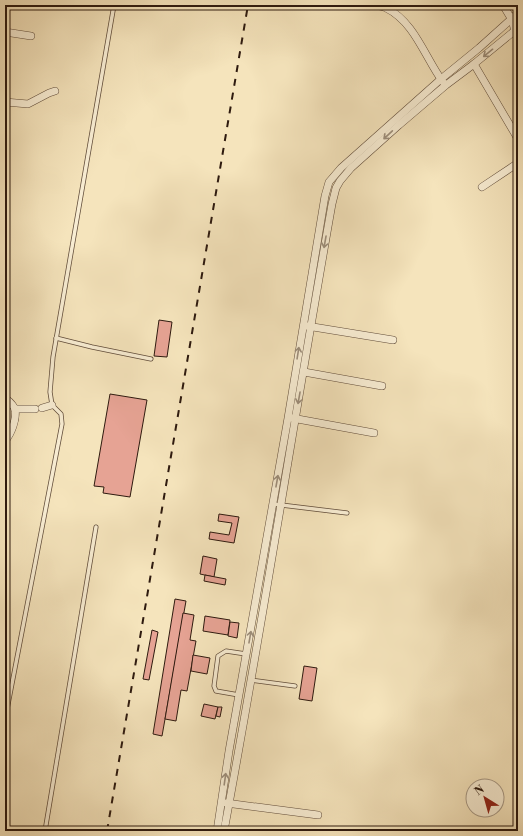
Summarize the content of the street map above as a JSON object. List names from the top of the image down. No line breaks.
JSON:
{"north":"top left"}
